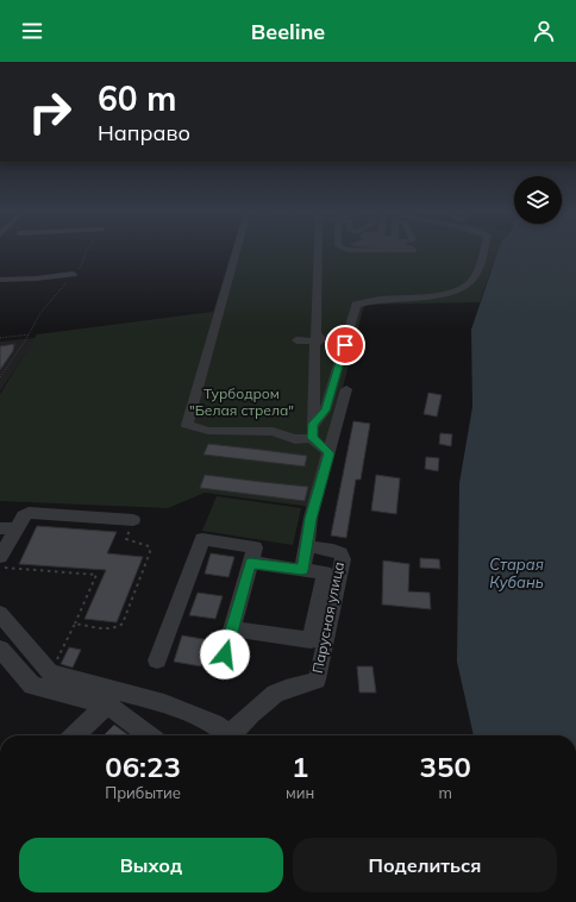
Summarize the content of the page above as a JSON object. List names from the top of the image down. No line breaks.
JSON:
{"streets":{"street":["Парусная улица"]},"water":["Старая Кубань"],"parks":["Турбодром \"Белая стрела\""],"page":{"header":"Beeline","turn":["60 m","Направо"],"eta":["06:23","Прибытие","1","мин","350","m"],"buttons":["Выход","Поделиться"]}}
